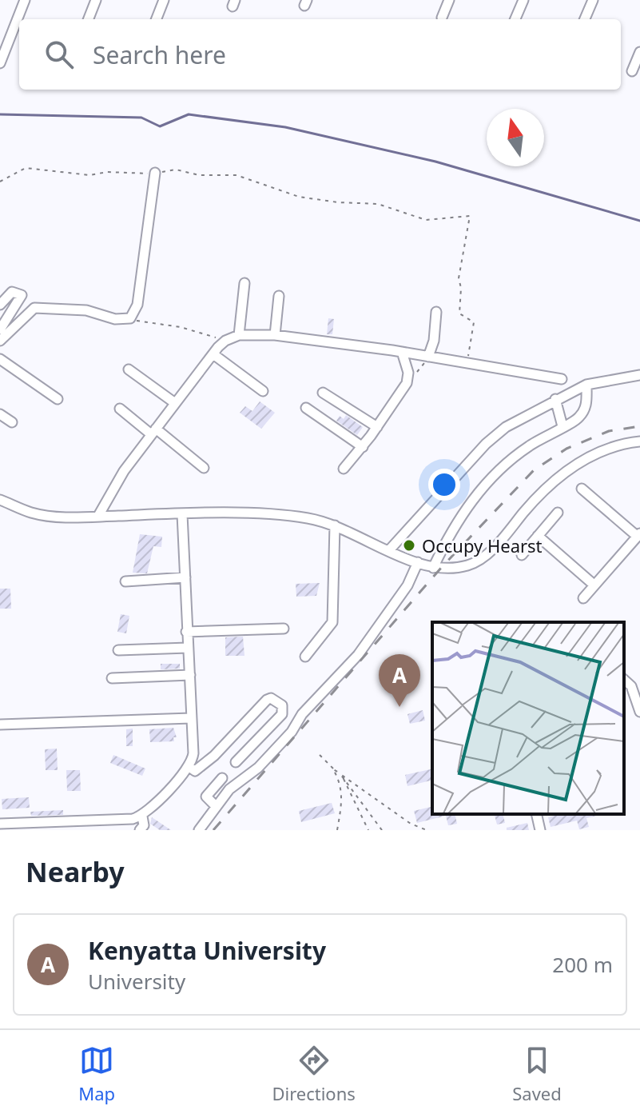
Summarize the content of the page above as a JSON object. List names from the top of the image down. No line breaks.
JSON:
{"places":["Occupy Hearst"],"north":"top","page":{"search":"Search here","pins":"A","heading":"Nearby","list":[{"mark":"A","name":"Kenyatta University","note":"University","value":"200 m"}],"nav":["Map","Directions","Saved"]}}
